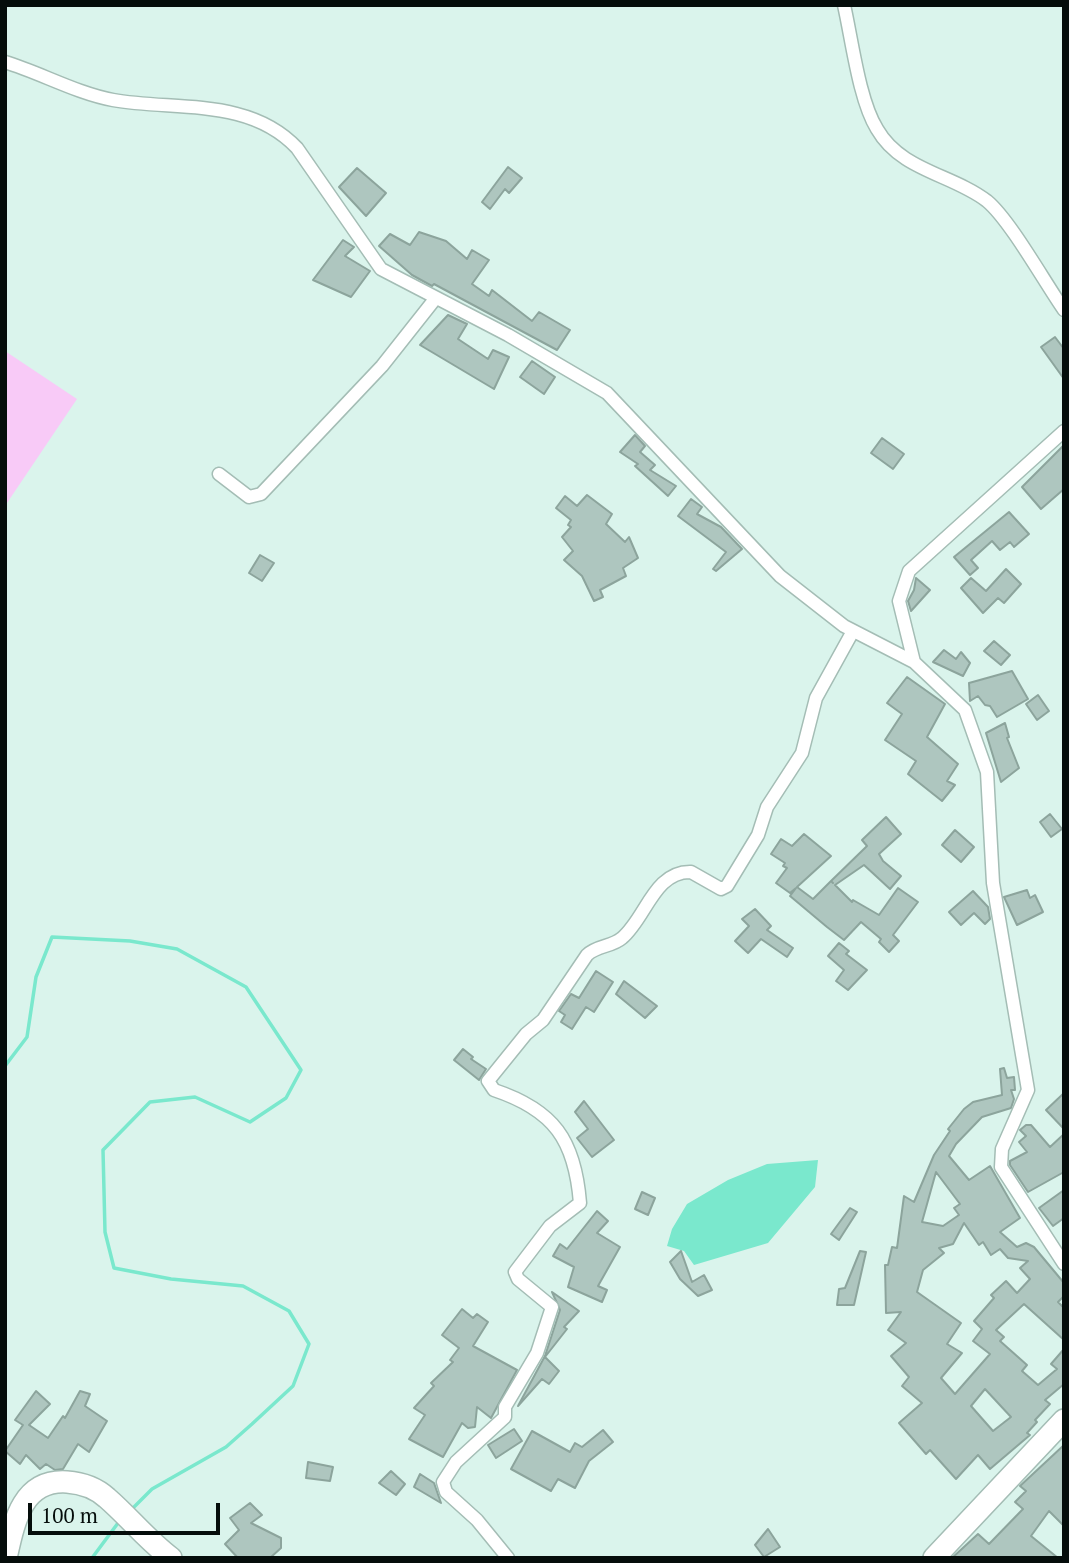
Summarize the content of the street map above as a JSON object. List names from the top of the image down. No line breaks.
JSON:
{"scale_bar":"100 m"}
